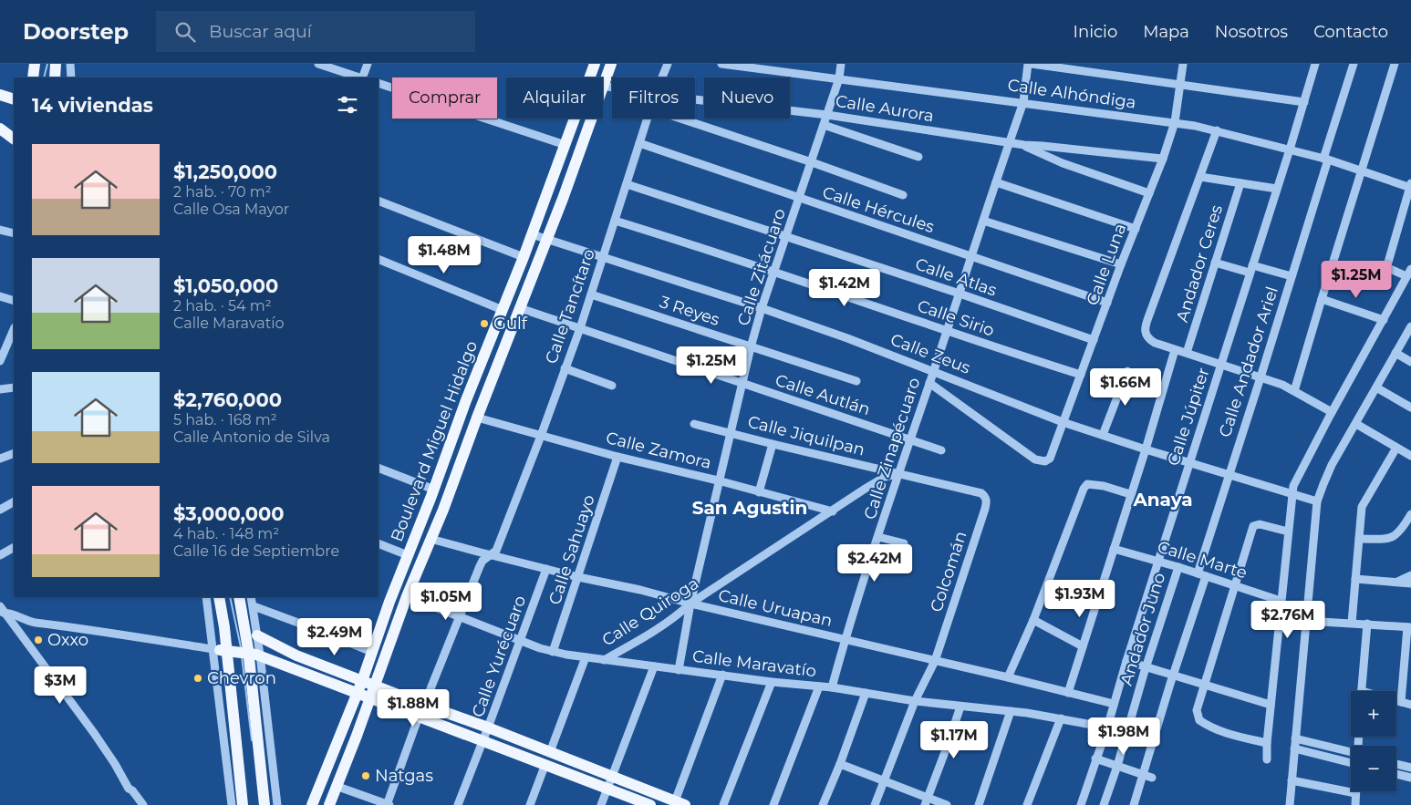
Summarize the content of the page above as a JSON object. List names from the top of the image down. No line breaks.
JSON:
{"streets":{"main road":["Boulevard Miguel Hidalgo"],"street":["Calle Alhóndiga","Calle Aurora","Calle Hércules","Andador Ceres","Calle Luna","Calle Zitácuaro","Calle Atlas","Calle Tancítaro","3 Reyes","Calle Sirio","Calle Zeus","Calle Andador Ariel","Calle Autlán","Calle Júpiter","Calle Jiquilpan","Calle Zinapécuaro","Calle Zamora","Calle Sahuayo","Calle Marte","Colcomán","Calle Uruapan","Calle Quiroga","Andador Juno","Calle Yurécuaro","Calle Maravatío"]},"crossings":[["Calle Alhóndiga","Calle Luna"],["Calle Alhóndiga","Calle Zitácuaro"],["Calle Alhóndiga","Calle Andador Ariel"],["Calle Alhóndiga","Calle Júpiter"],["Calle Alhóndiga","Calle Zinapécuaro"],["Calle Aurora","Calle Luna"],["Calle Aurora","Calle Zitácuaro"],["Calle Aurora","Boulevard Miguel Hidalgo"],["Calle Aurora","Calle Zinapécuaro"],["Calle Hércules","Calle Luna"],["Calle Hércules","Calle Zitácuaro"],["Calle Hércules","Calle Tancítaro"],["Calle Hércules","Calle Zinapécuaro"],["Calle Luna","Calle Atlas"],["Calle Luna","Calle Sirio"],["Calle Luna","Calle Zeus"],["Calle Luna","Calle Zinapécuaro"],["Calle Zitácuaro","Calle Atlas"],["Calle Zitácuaro","3 Reyes"],["Calle Zitácuaro","Calle Sirio"],["Calle Zitácuaro","Calle Zeus"],["Calle Zitácuaro","Calle Autlán"],["Calle Zitácuaro","Calle Jiquilpan"],["Calle Zitácuaro","Calle Zamora"],["Calle Zitácuaro","Calle Uruapan"],["Calle Zitácuaro","Calle Quiroga"],["Calle Zitácuaro","Calle Maravatío"],["Calle Atlas","Calle Tancítaro"],["Calle Atlas","Calle Zinapécuaro"],["Calle Tancítaro","3 Reyes"],["Calle Tancítaro","Calle Sirio"],["Calle Tancítaro","Calle Zeus"],["Calle Tancítaro","Calle Autlán"],["Calle Tancítaro","Calle Zamora"],["Calle Tancítaro","Calle Uruapan"],["Calle Tancítaro","Calle Maravatío"],["Calle Sirio","Calle Zinapécuaro"],["Calle Zeus","Calle Andador Ariel"],["Calle Zeus","Calle Júpiter"],["Calle Zeus","Boulevard Miguel Hidalgo"],["Calle Zeus","Calle Zinapécuaro"],["Calle Andador Ariel","Calle Marte"],["Calle Autlán","Boulevard Miguel Hidalgo"],["Calle Autlán","Calle Zinapécuaro"],["Calle Júpiter","Calle Marte"],["Calle Júpiter","Calle Uruapan"],["Calle Júpiter","Calle Maravatío"],["Calle Jiquilpan","Calle Zinapécuaro"],["Calle Jiquilpan","Colcomán"],["Calle Jiquilpan","Calle Quiroga"],["Boulevard Miguel Hidalgo","Calle Zamora"],["Boulevard Miguel Hidalgo","Calle Uruapan"],["Boulevard Miguel Hidalgo","Calle Maravatío"],["Calle Zinapécuaro","Calle Uruapan"],["Calle Zinapécuaro","Calle Quiroga"],["Calle Zinapécuaro","Calle Maravatío"],["Calle Zamora","Calle Sahuayo"],["Calle Zamora","Calle Quiroga"],["Calle Sahuayo","Calle Uruapan"],["Calle Sahuayo","Calle Maravatío"],["Calle Marte","Andador Juno"],["Colcomán","Calle Uruapan"],["Calle Uruapan","Calle Quiroga"],["Calle Uruapan","Calle Yurécuaro"],["Calle Quiroga","Calle Maravatío"],["Calle Yurécuaro","Calle Maravatío"]],"districts":["Anaya","San Agustin"],"places":["Gulf","Oxxo","Chevron","Natgas"],"page":{"header":"Doorstep","search":"Buscar aquí","nav":["Inicio","Mapa","Nosotros","Contacto"],"chip":["Comprar","Alquilar","Filtros","Nuevo"],"heading":"14 viviendas","list":[{"name":"$1,250,000","note":"2 hab. · 70 m² · Calle Osa Mayor"},{"name":"$1,050,000","note":"2 hab. · 54 m² · Calle Maravatío"},{"name":"$2,760,000","note":"5 hab. · 168 m² · Calle Antonio de Silva"},{"name":"$3,000,000","note":"4 hab. · 148 m² · Calle 16 de Septiembre"}],"price":["$1.48M","$1.25M","$1.42M","$1.25M","$1.66M","$2.42M","$1.93M","$1.05M","$2.76M","$2.49M","$3M","$1.88M","$1.98M","$1.17M"],"map_buttons":["+","−"]}}
